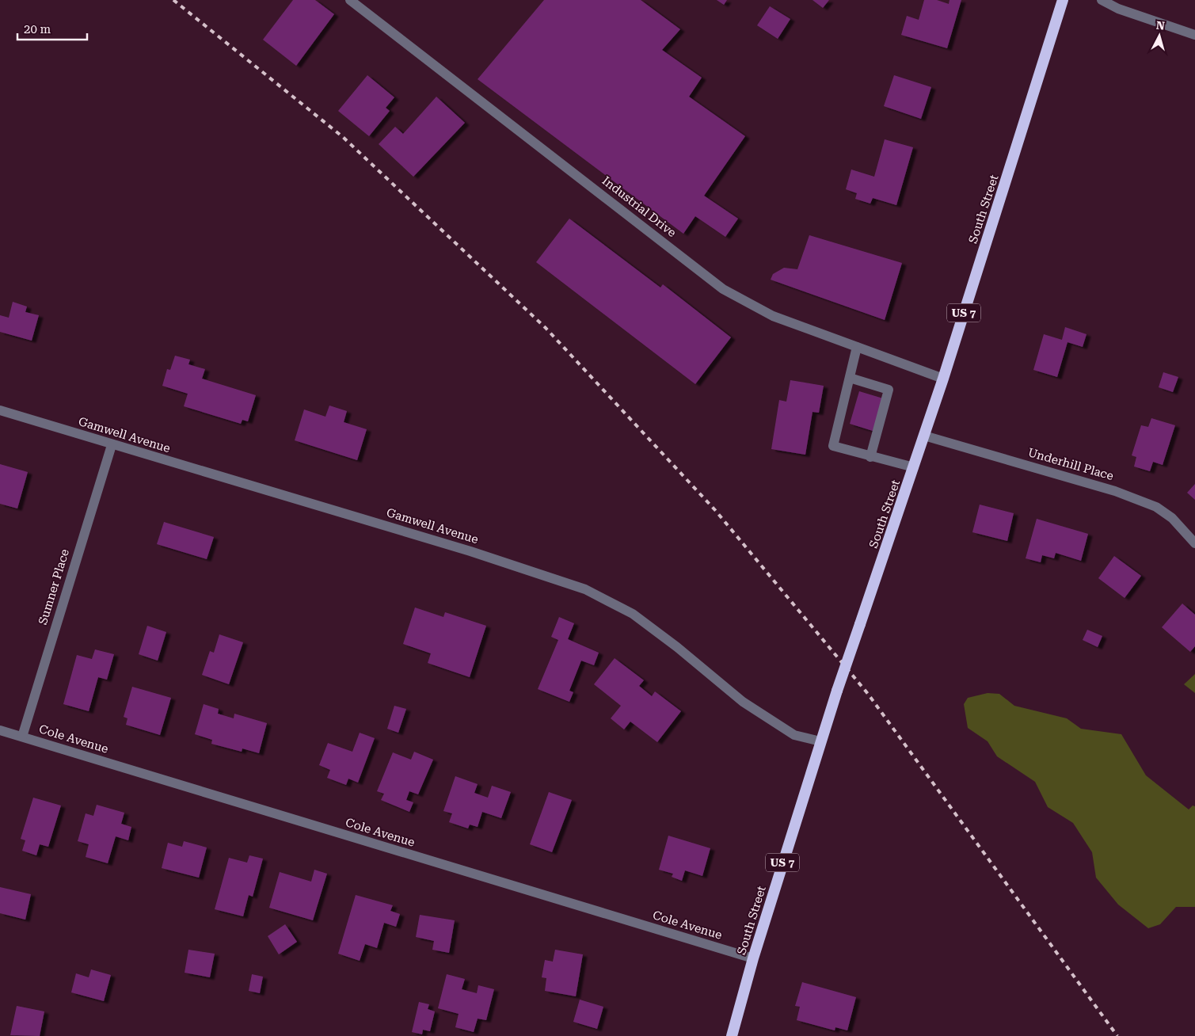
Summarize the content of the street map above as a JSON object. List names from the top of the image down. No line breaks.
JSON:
{"streets":{"highway":["South Street","US 7"],"street":["Industrial Drive","Gamwell Avenue","Underhill Place","Sumner Place","Cole Avenue"]},"crossings":[["Industrial Drive","South Street"],["South Street","Gamwell Avenue"],["South Street","Underhill Place"],["South Street","Cole Avenue"],["Gamwell Avenue","Sumner Place"],["Sumner Place","Cole Avenue"]],"scale_bar":"20 m","north":"top"}
